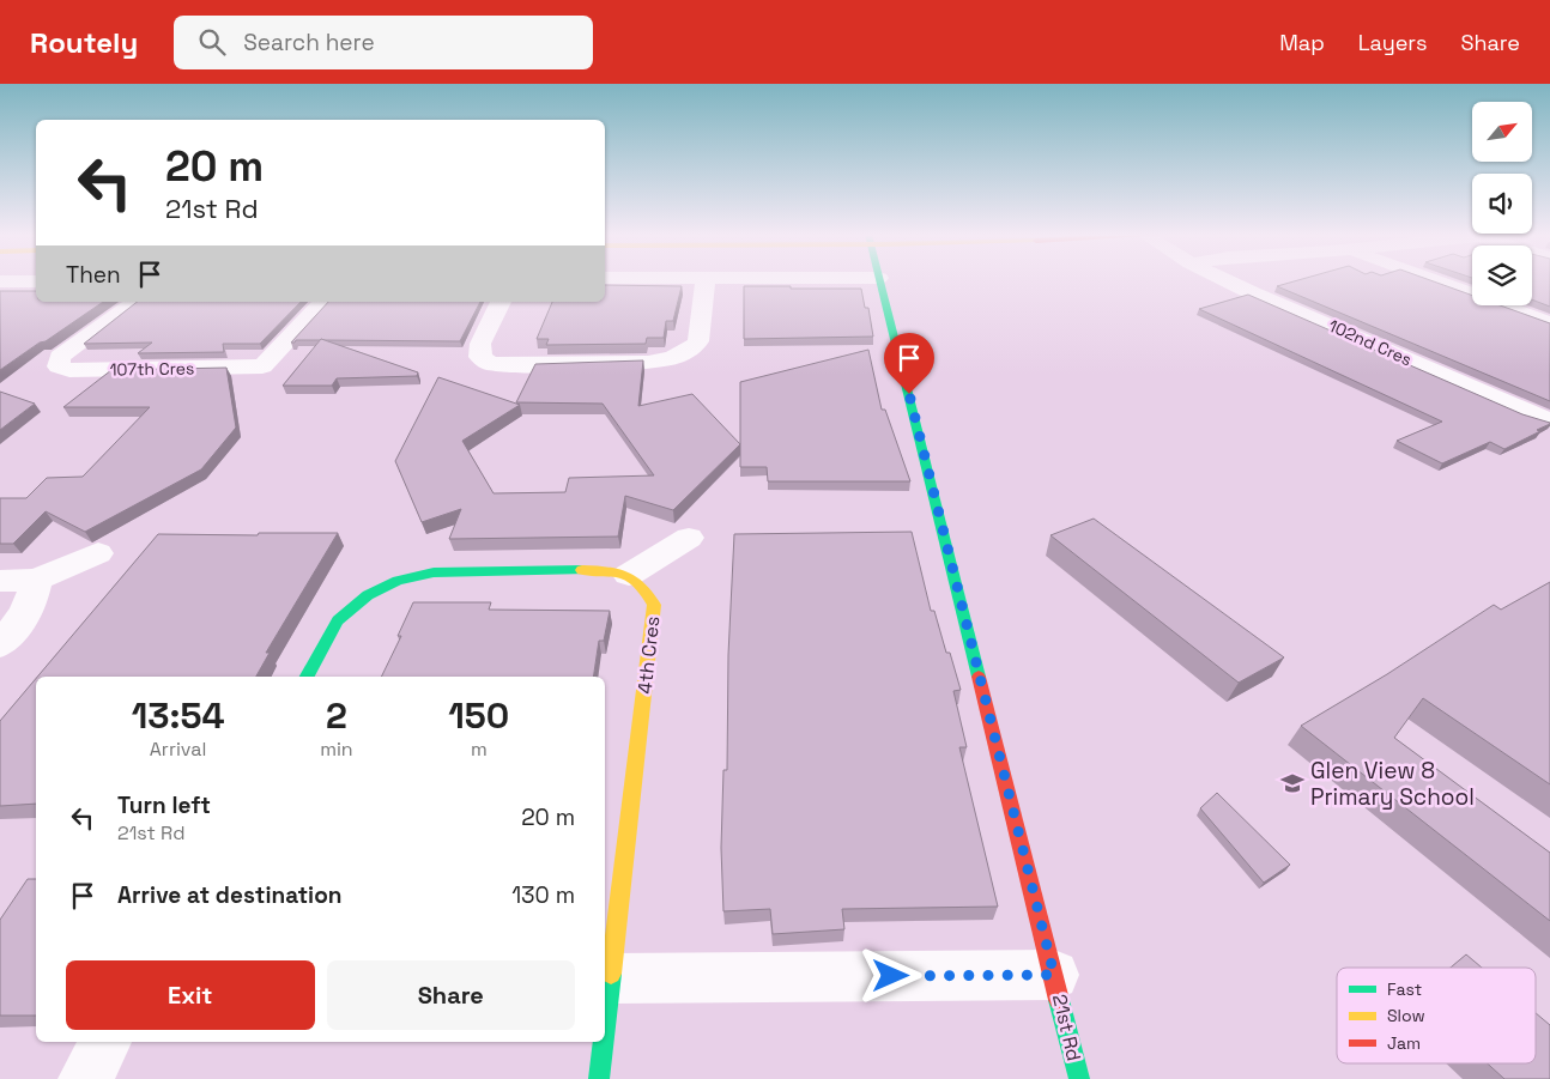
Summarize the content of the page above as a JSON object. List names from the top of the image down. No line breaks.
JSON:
{"streets":{"street":["102nd Cres","107th Cres","4th Cres","21st Rd"]},"places":{"school or university":["Glen View 8 Primary School"]},"legend":["Fast","Slow","Jam"],"north":"top right","page":{"header":"Routely","search":"Search here","nav":["Map","Layers","Share"],"turn":["20 m","21st Rd"],"then":"Then","eta":["13:54","Arrival","2","min","150","m"],"list":[{"name":"Turn left","note":"21st Rd","value":"20 m"},{"name":"Arrive at destination","value":"130 m"}],"buttons":["Exit","Share"]}}
